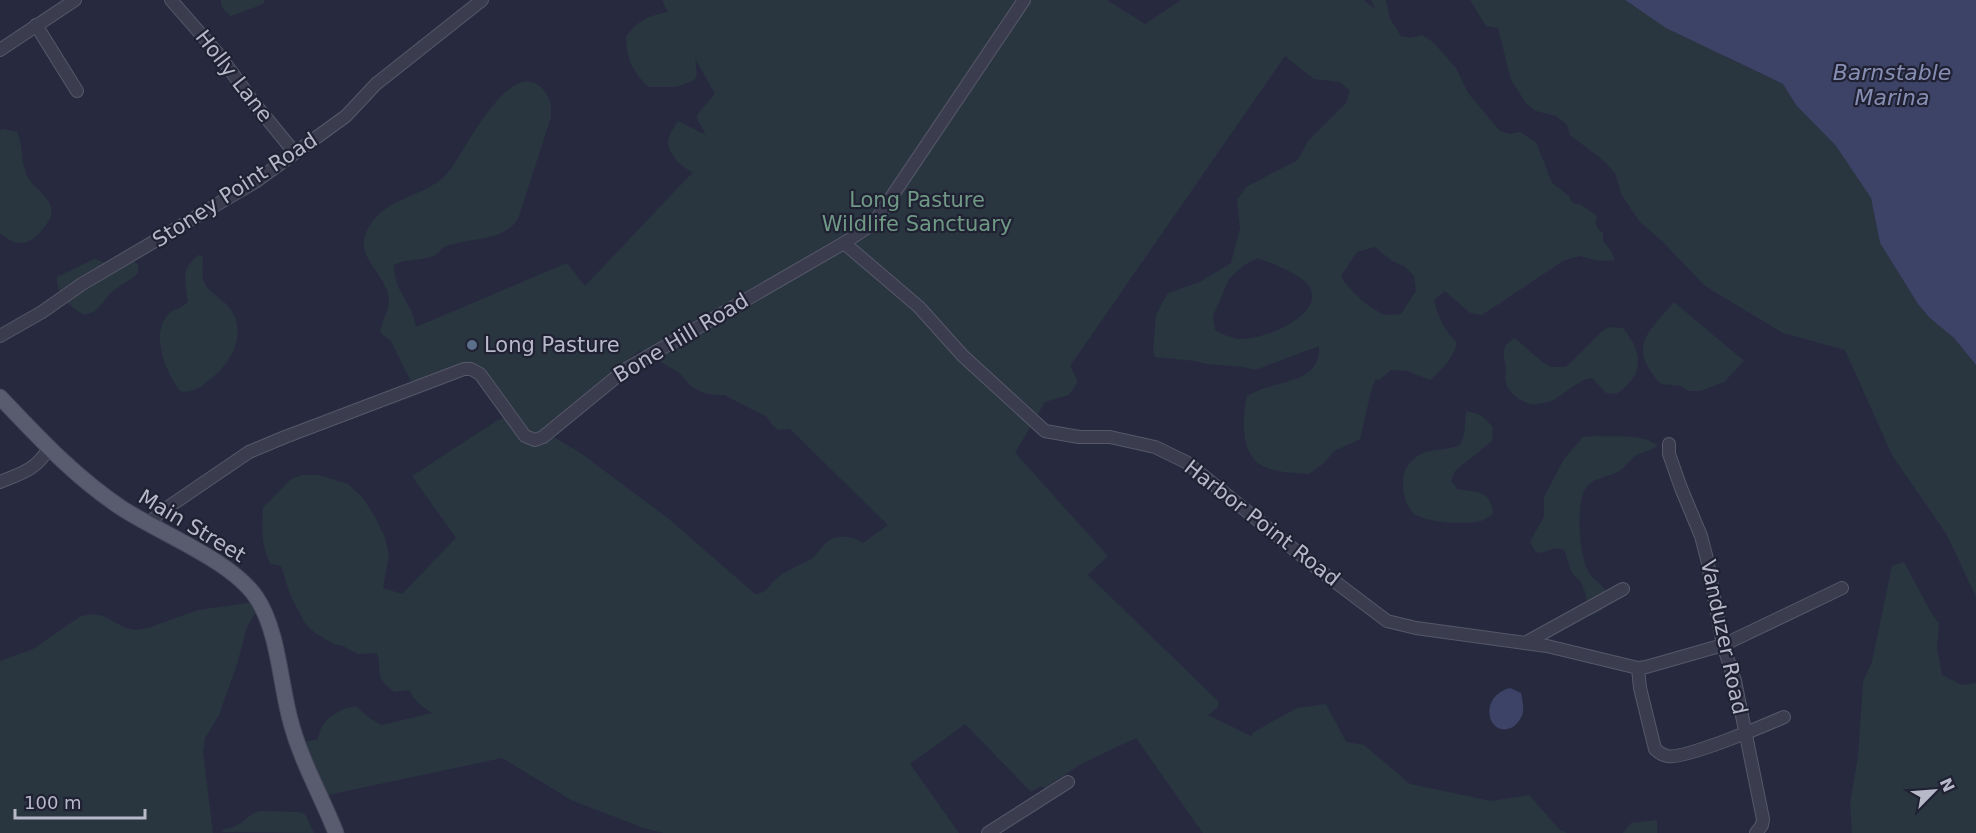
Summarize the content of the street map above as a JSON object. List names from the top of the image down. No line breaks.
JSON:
{"streets":{"main road":["Main Street"],"street":["Holly Lane","Stoney Point Road","Bone Hill Road","Harbor Point Road","Vanduzer Road"]},"crossings":[["Holly Lane","Stoney Point Road"],["Bone Hill Road","Harbor Point Road"],["Bone Hill Road","Main Street"]],"water":["Barnstable Marina"],"parks":["Long Pasture Wildlife Sanctuary"],"places":["Long Pasture"],"scale_bar":"100 m","north":"top right"}
